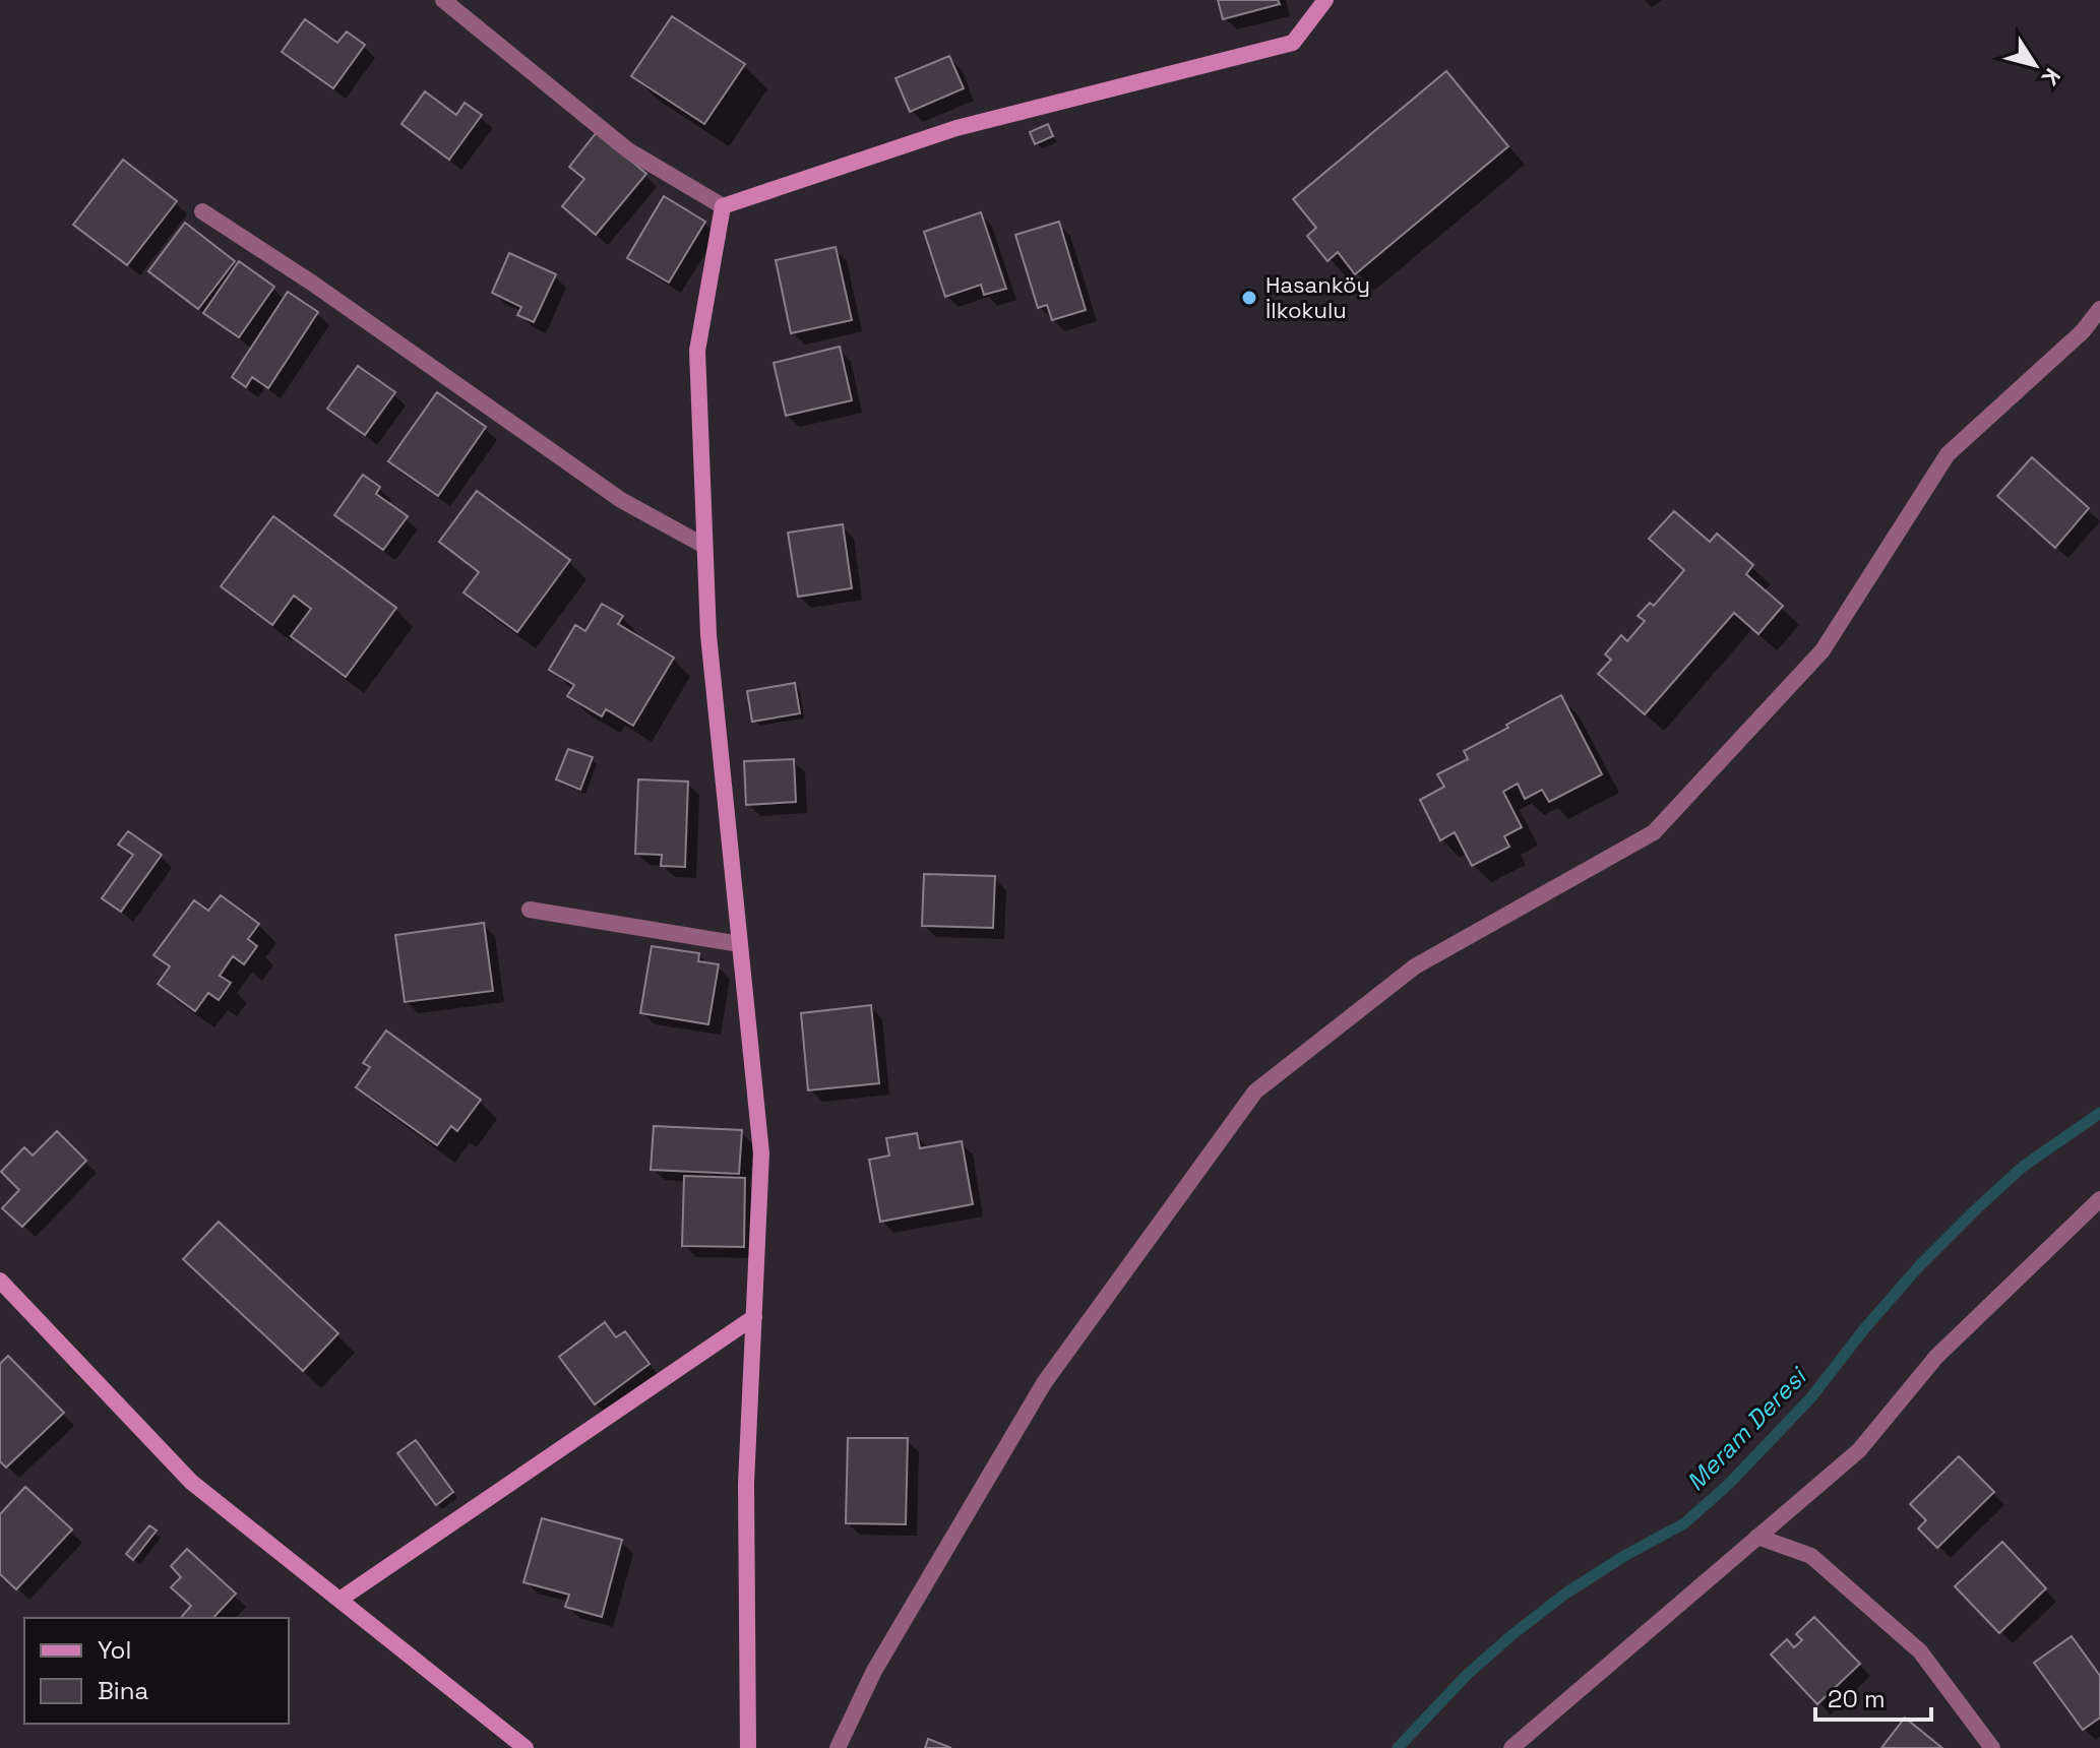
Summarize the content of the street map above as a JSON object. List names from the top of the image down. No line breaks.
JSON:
{"water":["Meram Deresi"],"places":["Hasanköy İlkokulu"],"legend":["Yol","Bina"],"scale_bar":"20 m","north":"bottom right"}
